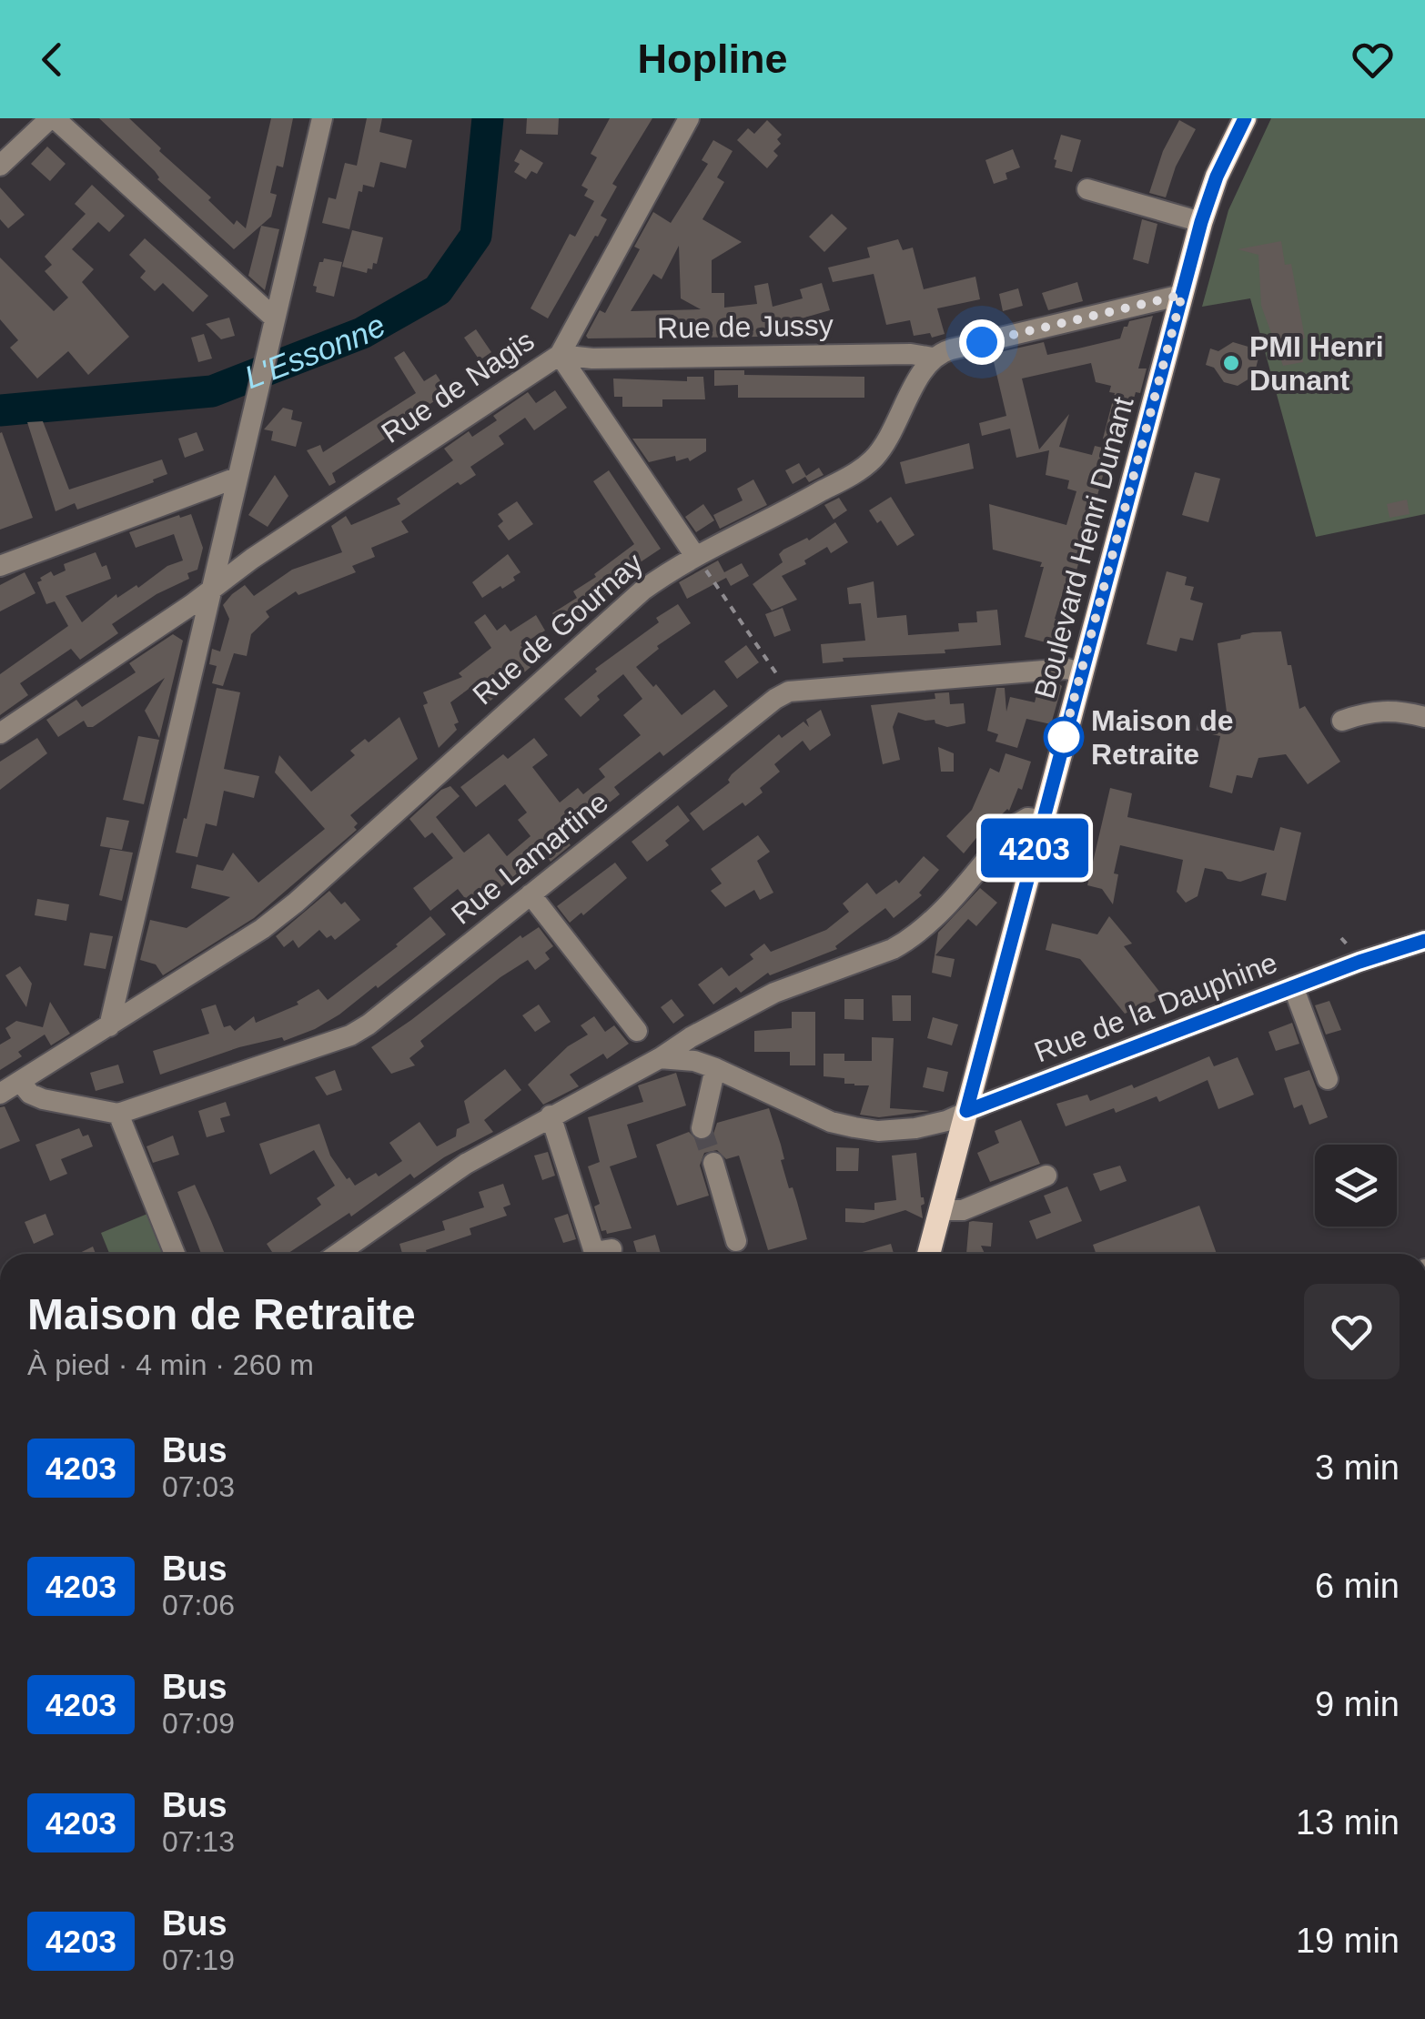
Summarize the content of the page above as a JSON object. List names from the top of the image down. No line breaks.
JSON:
{"streets":{"main road":["Boulevard Henri Dunant"],"street":["Rue de Jussy","Rue de Nagis","Rue de Gournay","Rue Lamartine","Rue de la Dauphine"]},"crossings":[["Rue de Jussy","Rue de Nagis"],["Rue de Jussy","Rue de Gournay"],["Boulevard Henri Dunant","Rue Lamartine"],["Boulevard Henri Dunant","Rue de la Dauphine"],["Rue de Gournay","Rue Lamartine"]],"water":["L'Essonne"],"places":["PMI Henri Dunant","Maison de Retraite"],"lines":["bus line 4203"],"page":{"header":"Hopline","on_map":"4203","heading":["Maison de Retraite","À pied · 4 min · 260 m"],"list":[{"mark":"4203","name":"Bus","note":"07:03","value":"3 min"},{"mark":"4203","name":"Bus","note":"07:06","value":"6 min"},{"mark":"4203","name":"Bus","note":"07:09","value":"9 min"},{"mark":"4203","name":"Bus","note":"07:13","value":"13 min"},{"mark":"4203","name":"Bus","note":"07:19","value":"19 min"}]}}
